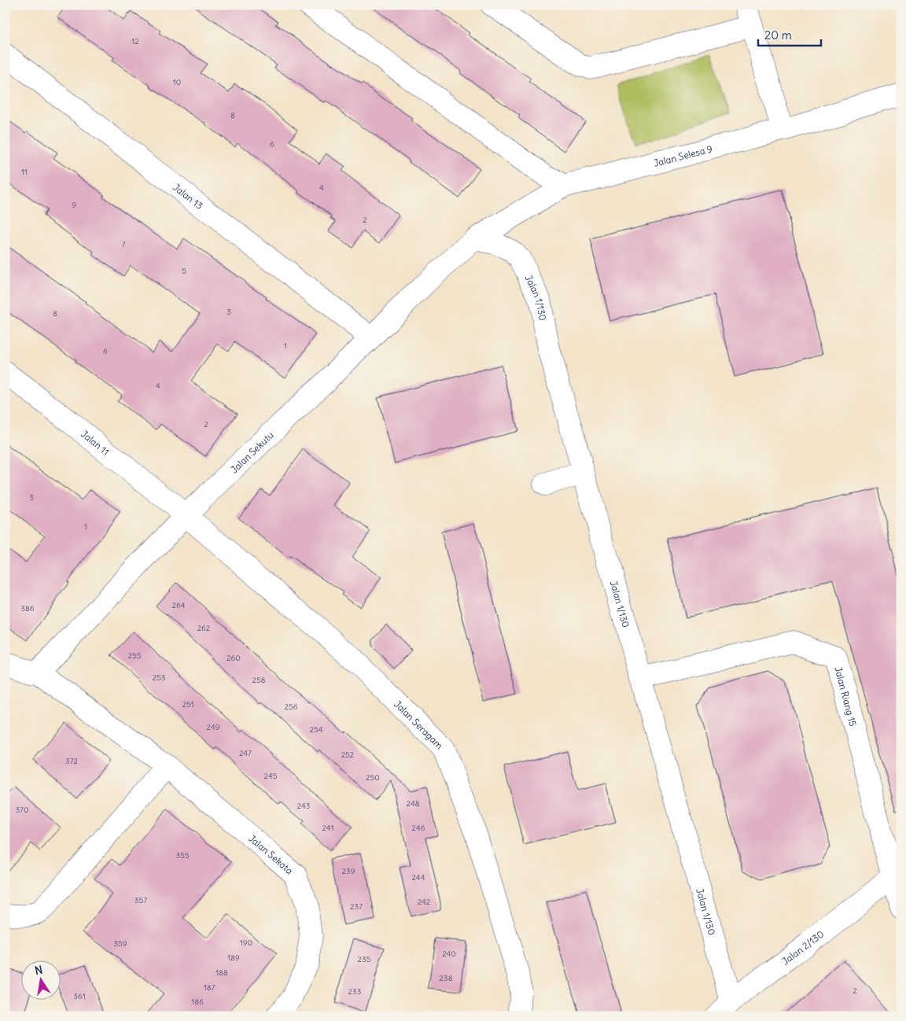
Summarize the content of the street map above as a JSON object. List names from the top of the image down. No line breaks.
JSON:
{"streets":{"street":["Jalan Selesa 9","Jalan 13","Jalan 1/130","Jalan 11","Jalan Sekutu","Jalan Riang 15","Jalan Seragam","Jalan Sekata","Jalan 2/130"]},"crossings":[["Jalan Selesa 9","Jalan 1/130"],["Jalan Selesa 9","Jalan Sekutu"],["Jalan 13","Jalan Sekutu"],["Jalan 1/130","Jalan Sekutu"],["Jalan 1/130","Jalan Riang 15"],["Jalan 1/130","Jalan 2/130"],["Jalan 11","Jalan Sekutu"],["Jalan 11","Jalan Seragam"],["Jalan Sekutu","Jalan Seragam"],["Jalan Sekutu","Jalan Sekata"],["Jalan Riang 15","Jalan 2/130"]],"house_numbers":["12","10","8","6","11","4","9","2","7","5","3","8","1","6","4","2","3","1","264","386","262","255","260","253","258","251","256","249","254","247","252","372","245","250","248","243","370","241","246","355","239","244","357","242","237","190","359","240","189","235","188","238","187","2","233","361","186"],"scale_bar":"20 m","north":"top"}
